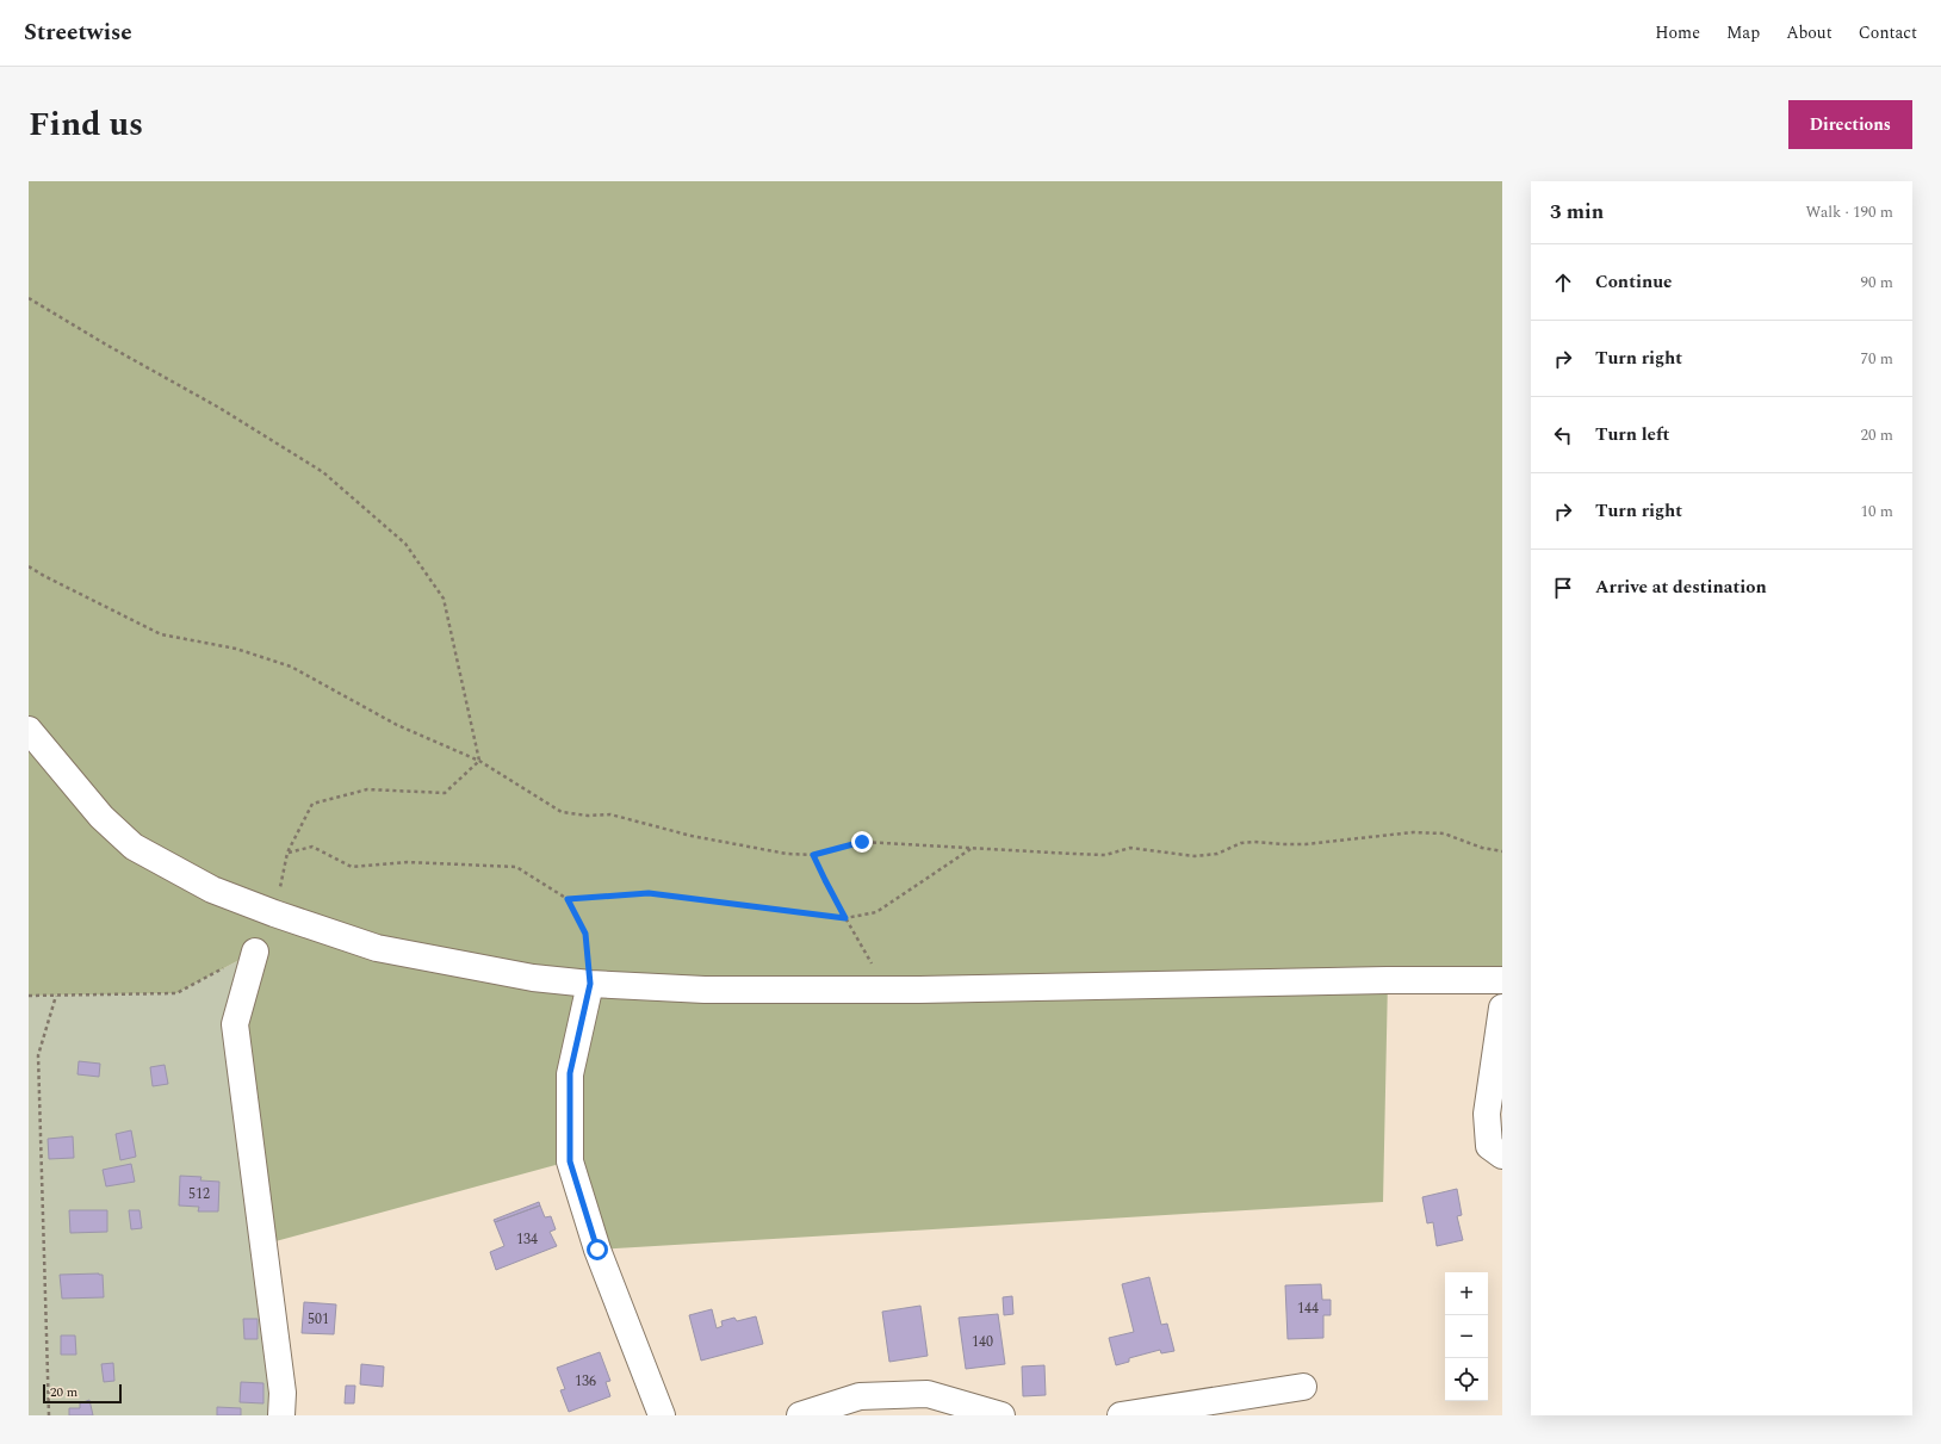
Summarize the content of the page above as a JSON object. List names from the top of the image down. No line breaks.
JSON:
{"house_numbers":["512","134","144","501","140","136"],"scale_bar":"20 m","page":{"header":"Streetwise","nav":["Home","Map","About","Contact"],"title":"Find us","buttons":"Directions","heading":["3 min","Walk · 190 m"],"list":[["Continue","90 m"],["Turn right","70 m"],["Turn left","20 m"],["Turn right","10 m"],"Arrive at destination"],"map_buttons":["+","−"],"scale":"20 m"}}
